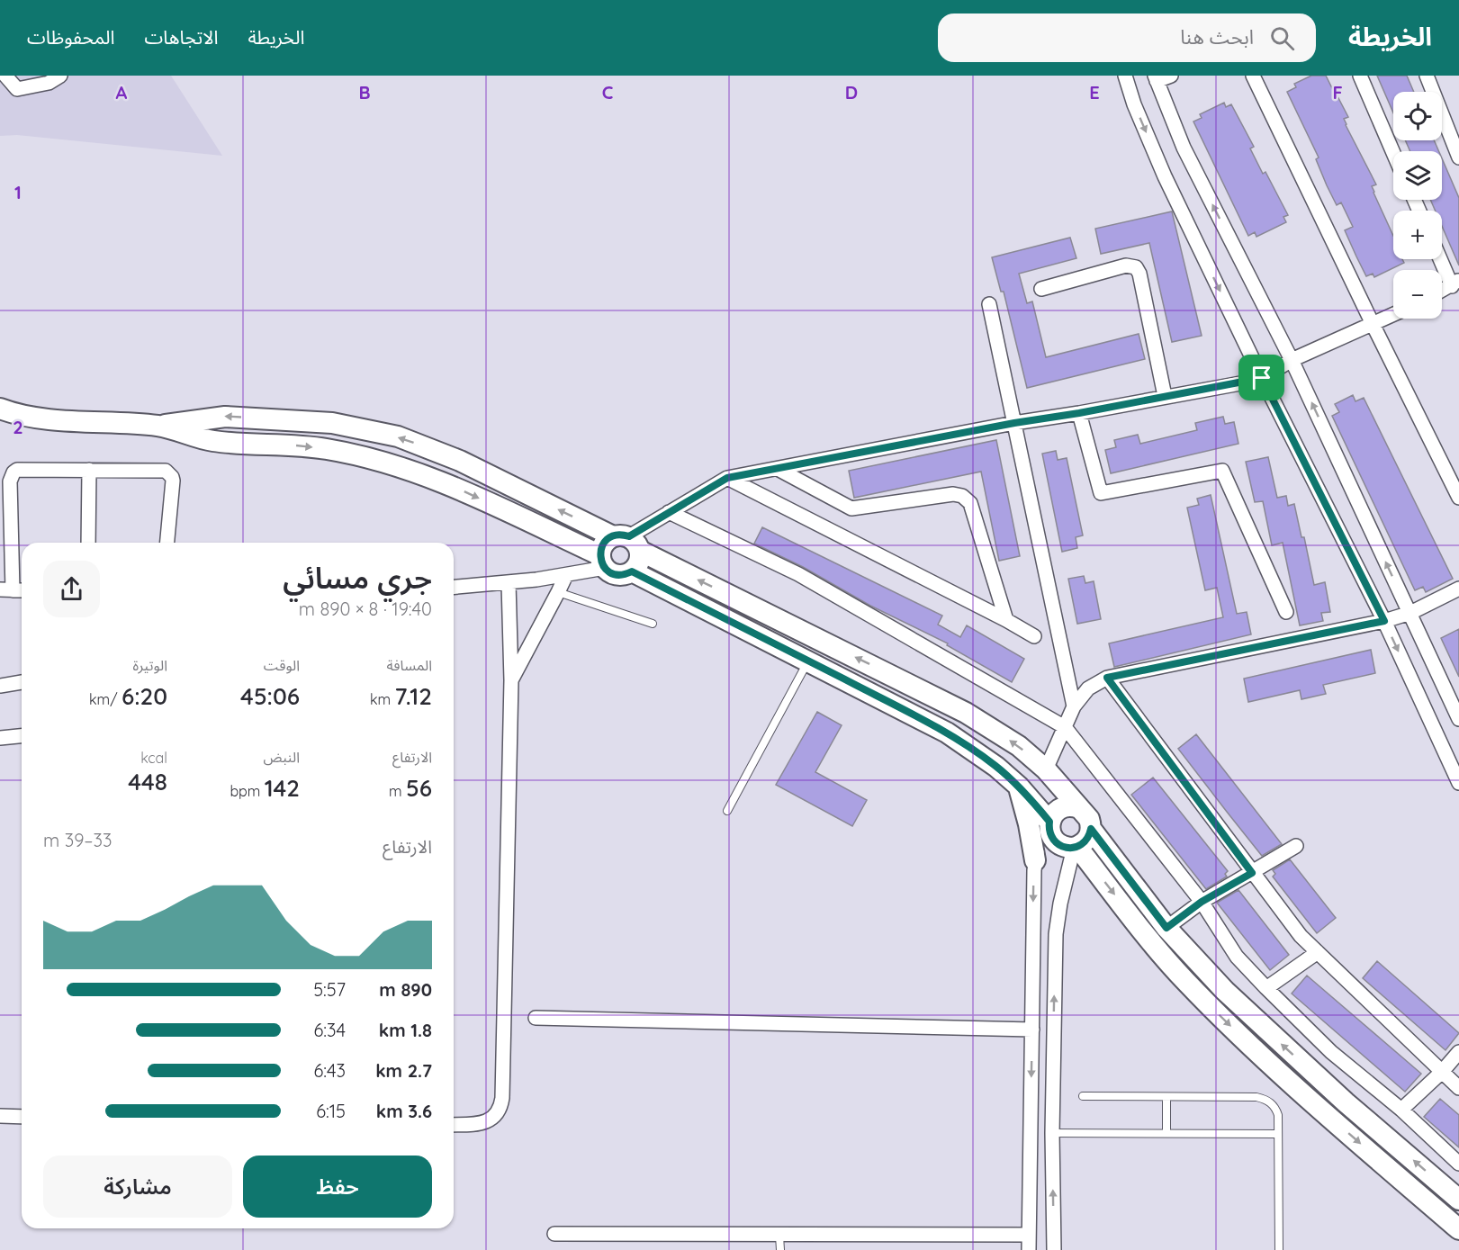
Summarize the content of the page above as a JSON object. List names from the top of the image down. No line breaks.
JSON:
{"page":{"header":"الخريطة","search":"ابحث هنا","nav":["الخريطة","الاتجاهات","المحفوظات"],"map_buttons":["+","−"],"heading":["جري مسائي","19:40 · 8 × 890 m"],"stats":[["المسافة","7.12 km"],["الوقت","45:06"],["الوتيرة","6:20 /km"],["الارتفاع","56 m"],["النبض","142 bpm"],["kcal","448"]],"chart":["الارتفاع","33–39 m"],"list":[{"name":"890 m","note":"5:57"},{"name":"1.8 km","note":"6:34"},{"name":"2.7 km","note":"6:43"},{"name":"3.6 km","note":"6:15"}],"buttons":["حفظ","مشاركة"]},"grid":{"columns":["A","B","C","D","E","F"],"rows":["1","2"]}}
